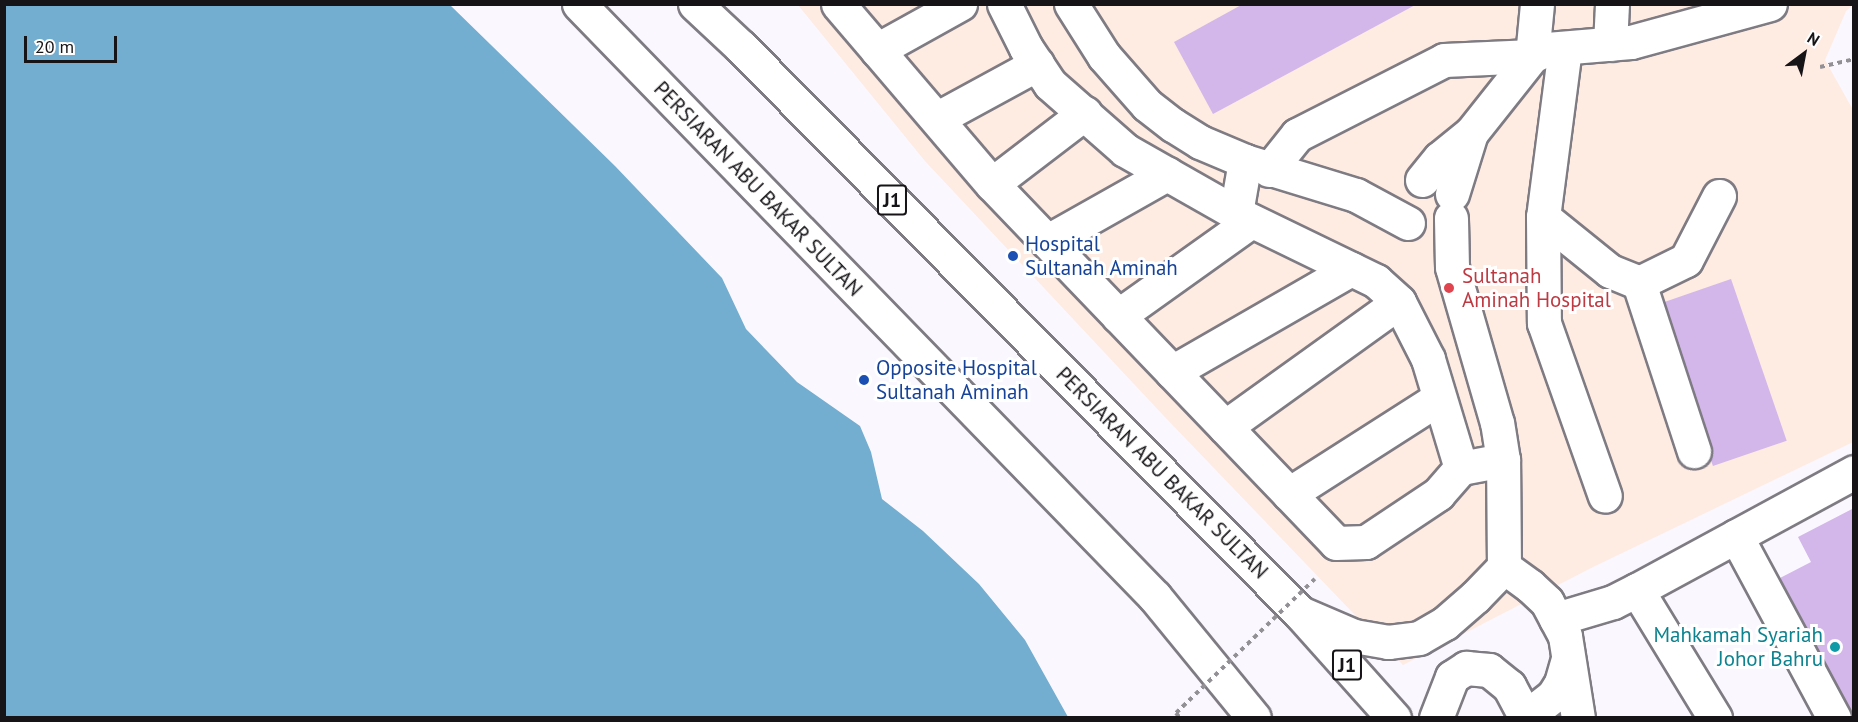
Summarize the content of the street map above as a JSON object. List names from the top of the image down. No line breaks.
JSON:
{"streets":{"main road":["PERSIARAN ABU BAKAR SULTAN","J1"]},"places":["Hospital Sultanah Aminah","Sultanah Aminah Hospital","Opposite Hospital Sultanah Aminah","Mahkamah Syariah Johor Bahru"],"scale_bar":"20 m","north":"top right"}
